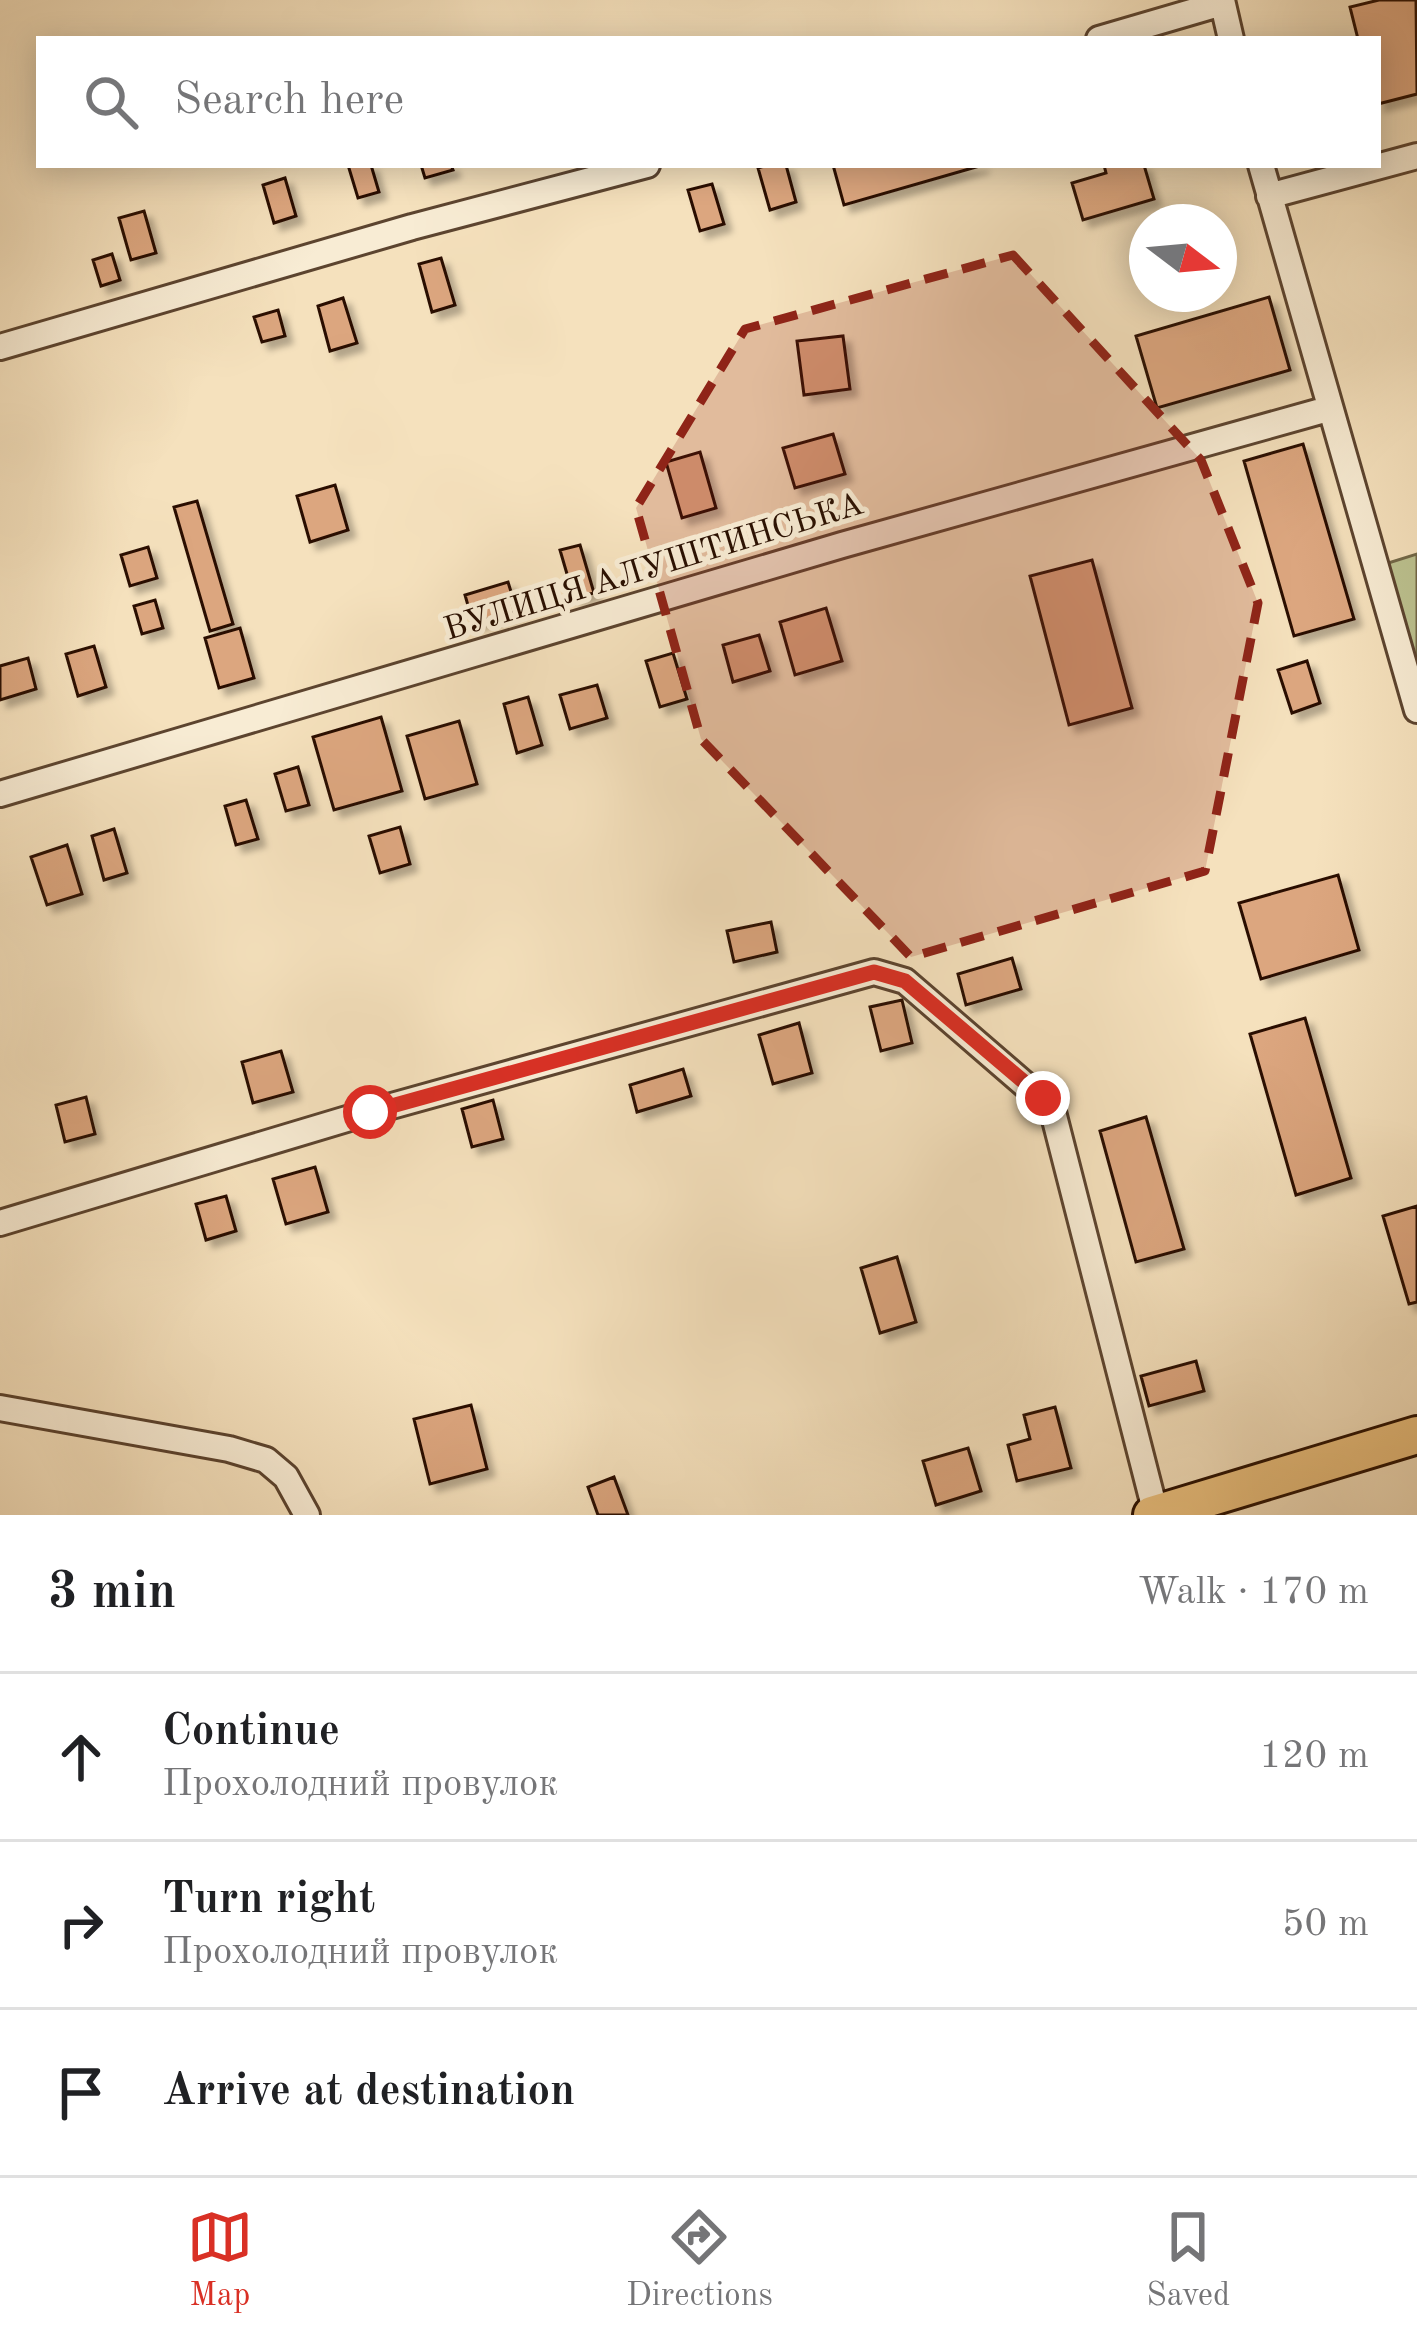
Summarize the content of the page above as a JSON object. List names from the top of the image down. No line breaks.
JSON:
{"streets":{"street":["ВУЛИЦЯ АЛУШТИНСЬКА"]},"north":"right","page":{"search":"Search here","heading":["3 min","Walk · 170 m"],"list":[["Continue","Прохолодний провулок","120 m"],["Turn right","Прохолодний провулок","50 m"],"Arrive at destination"],"nav":["Map","Directions","Saved"]}}
